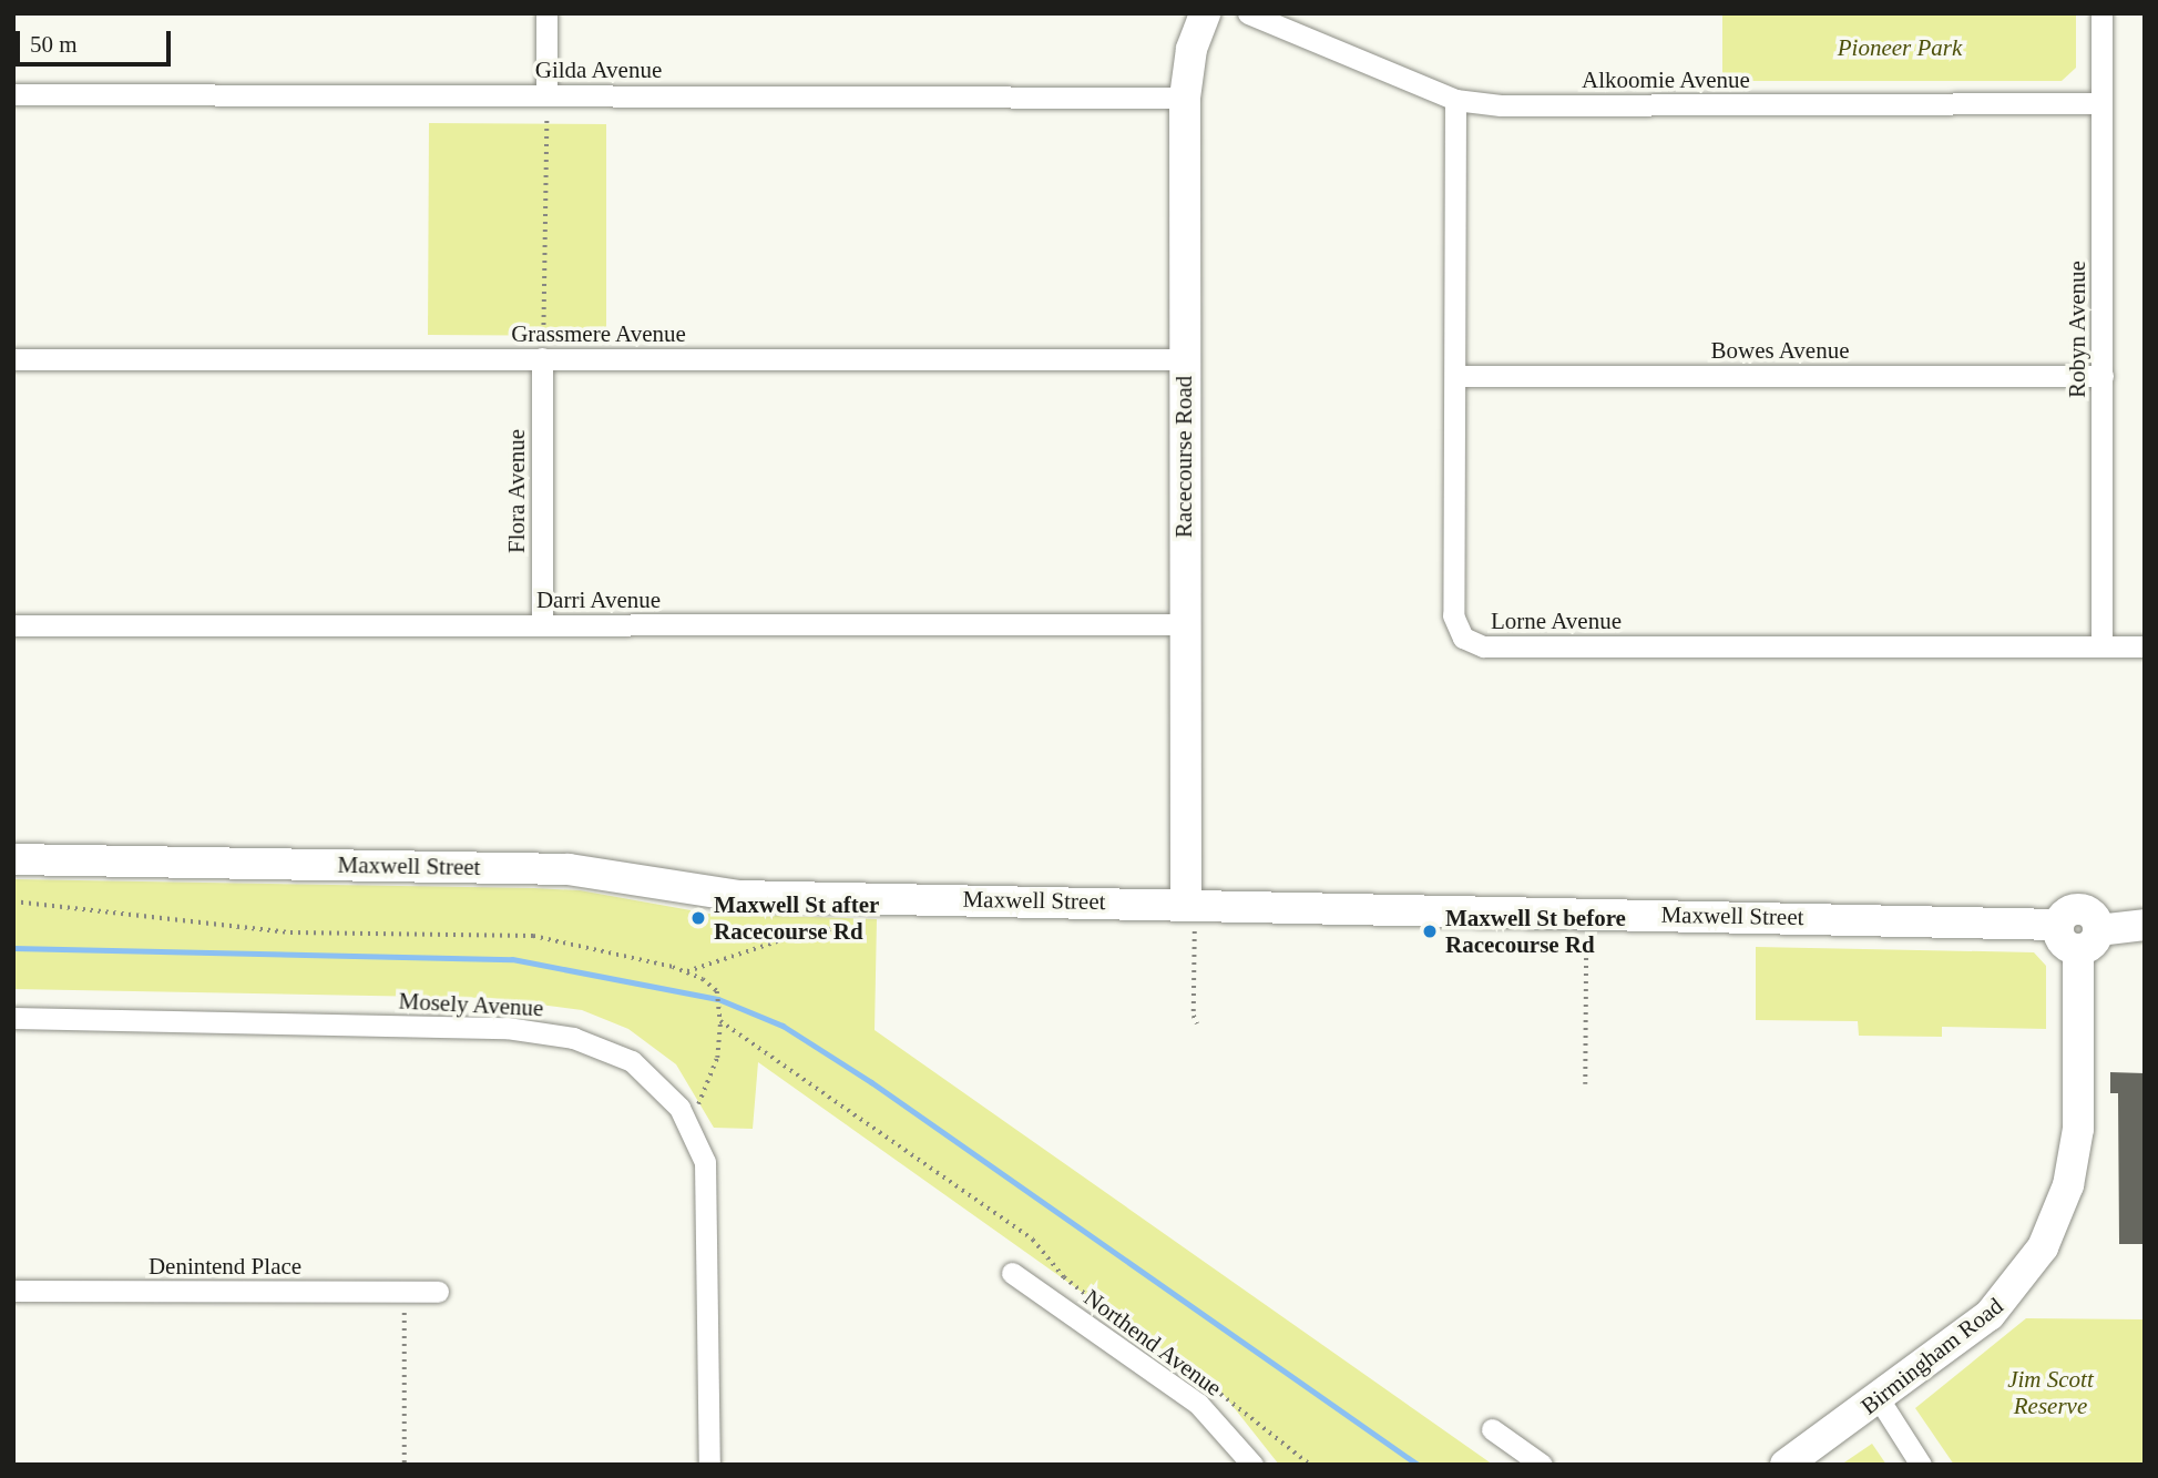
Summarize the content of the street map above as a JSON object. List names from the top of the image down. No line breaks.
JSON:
{"streets":{"main road":["Racecourse Road","Maxwell Street","Birmingham Road"],"street":["Gilda Avenue","Alkoomie Avenue","Robyn Avenue","Grassmere Avenue","Bowes Avenue","Flora Avenue","Darri Avenue","Lorne Avenue","Mosely Avenue","Denintend Place","Northend Avenue"]},"crossings":[["Gilda Avenue","Racecourse Road"],["Alkoomie Avenue","Robyn Avenue"],["Alkoomie Avenue","Lorne Avenue"],["Robyn Avenue","Bowes Avenue"],["Robyn Avenue","Lorne Avenue"],["Grassmere Avenue","Racecourse Road"],["Grassmere Avenue","Flora Avenue"],["Bowes Avenue","Lorne Avenue"],["Racecourse Road","Darri Avenue"],["Racecourse Road","Maxwell Street"],["Flora Avenue","Darri Avenue"],["Maxwell Street","Birmingham Road"]],"parks":["Pioneer Park","Jim Scott Reserve"],"places":["Maxwell St after Racecourse Rd","Maxwell St before Racecourse Rd"],"scale_bar":"50 m"}
